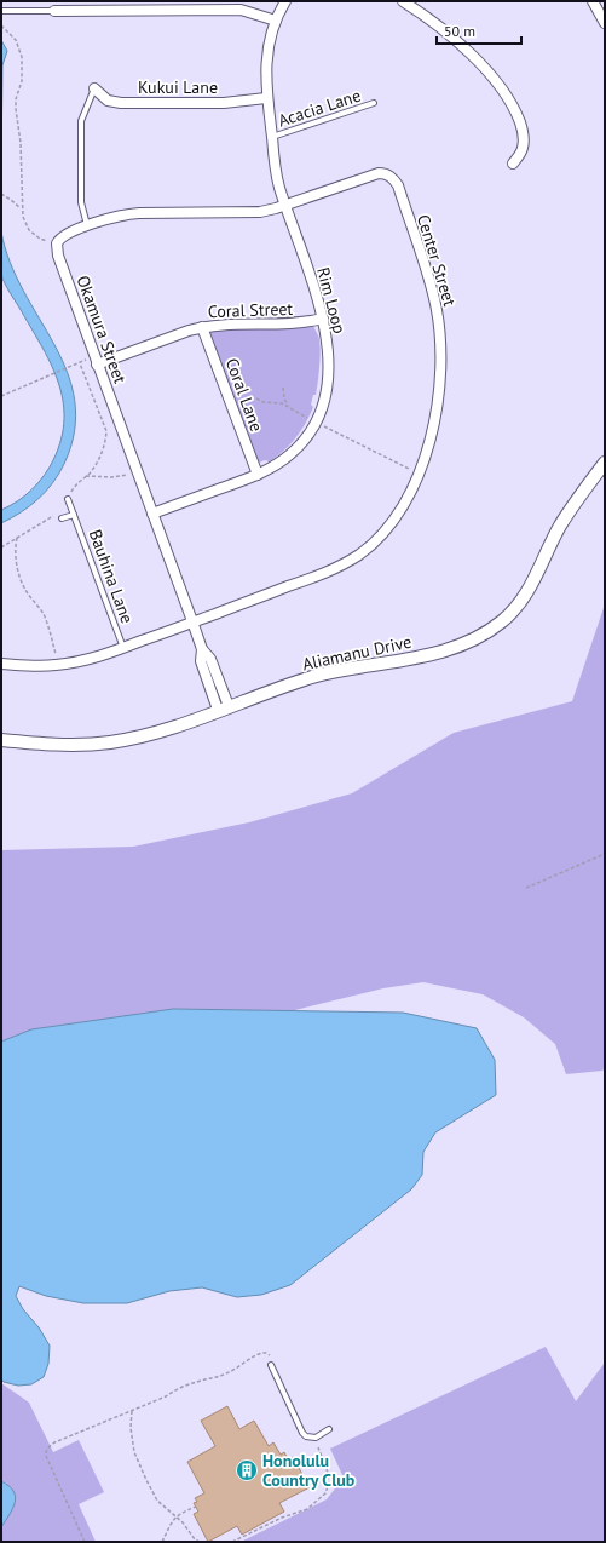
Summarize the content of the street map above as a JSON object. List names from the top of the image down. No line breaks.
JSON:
{"streets":{"street":["Kukui Lane","Center Street","Rim Loop","Coral Street","Okamura Street","Coral Lane","Aliamanu Drive"],"lane":["Acacia Lane","Bauhina Lane"]},"crossings":[["Kukui Lane","Rim Loop"],["Acacia Lane","Rim Loop"],["Center Street","Rim Loop"],["Center Street","Okamura Street"],["Center Street","Bauhina Lane"],["Rim Loop","Coral Street"],["Rim Loop","Okamura Street"],["Rim Loop","Coral Lane"],["Coral Street","Okamura Street"],["Coral Street","Coral Lane"],["Okamura Street","Aliamanu Drive"]],"places":{"building":["Honolulu Country Club"]},"scale_bar":"50 m"}
